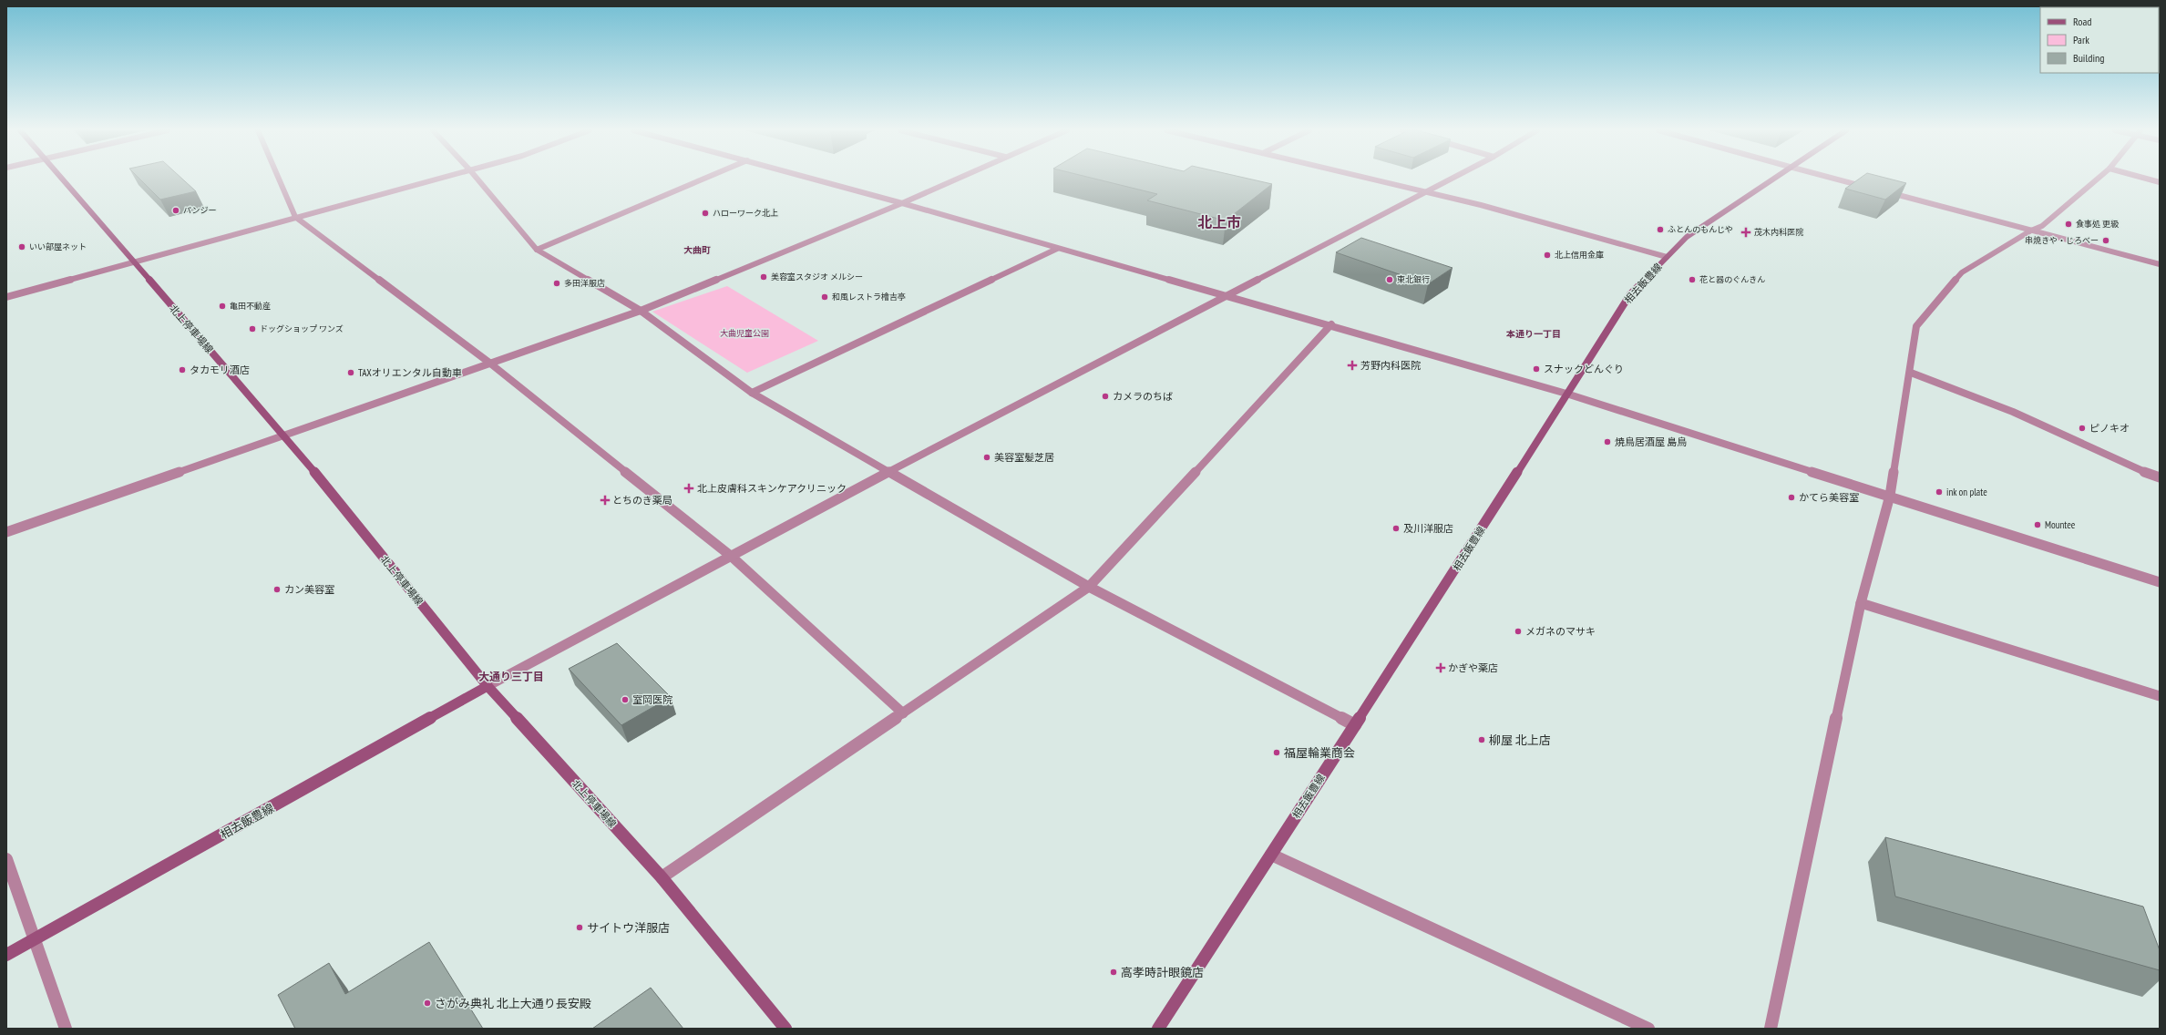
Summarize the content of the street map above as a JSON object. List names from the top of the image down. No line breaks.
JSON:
{"streets":{"main road":["相去飯豊線","北上停車場線"]},"crossings":[["相去飯豊線","北上停車場線"]],"districts":["北上市","大曲町","本通り一丁目","大通り三丁目"],"parks":["大曲児童公園"],"places":{"other":["パンジー","ハローワーク北上","食事処 更級","ふとんのもんじや","串焼きや・じろべー","いい部屋ネット","北上信用金庫","美容室スタジオ メルシー","東北銀行","花と器のぐんきん","多田洋服店","和風レストラ檜吉亭","亀田不動産","ドッグショップ ワンズ","スナックどんぐり","タカモリ酒店","TAXオリエンタル自動車","カメラのちば","ピノキオ","焼鳥居酒屋 島鳥","美容室髪芝居","ink on plate","かてら美容室","Mountee","及川洋服店","カン美容室","メガネのマサキ","室岡医院","柳屋 北上店","福屋輪業商会","サイトウ洋服店","高孝時計眼鏡店","さがみ典礼 北上大通り長安殿"],"health":["茂木内科医院","芳野内科医院","北上皮膚科スキンケアクリニック","とちのき薬局","かぎや薬店"]},"legend":["Road","Park","Building"]}
